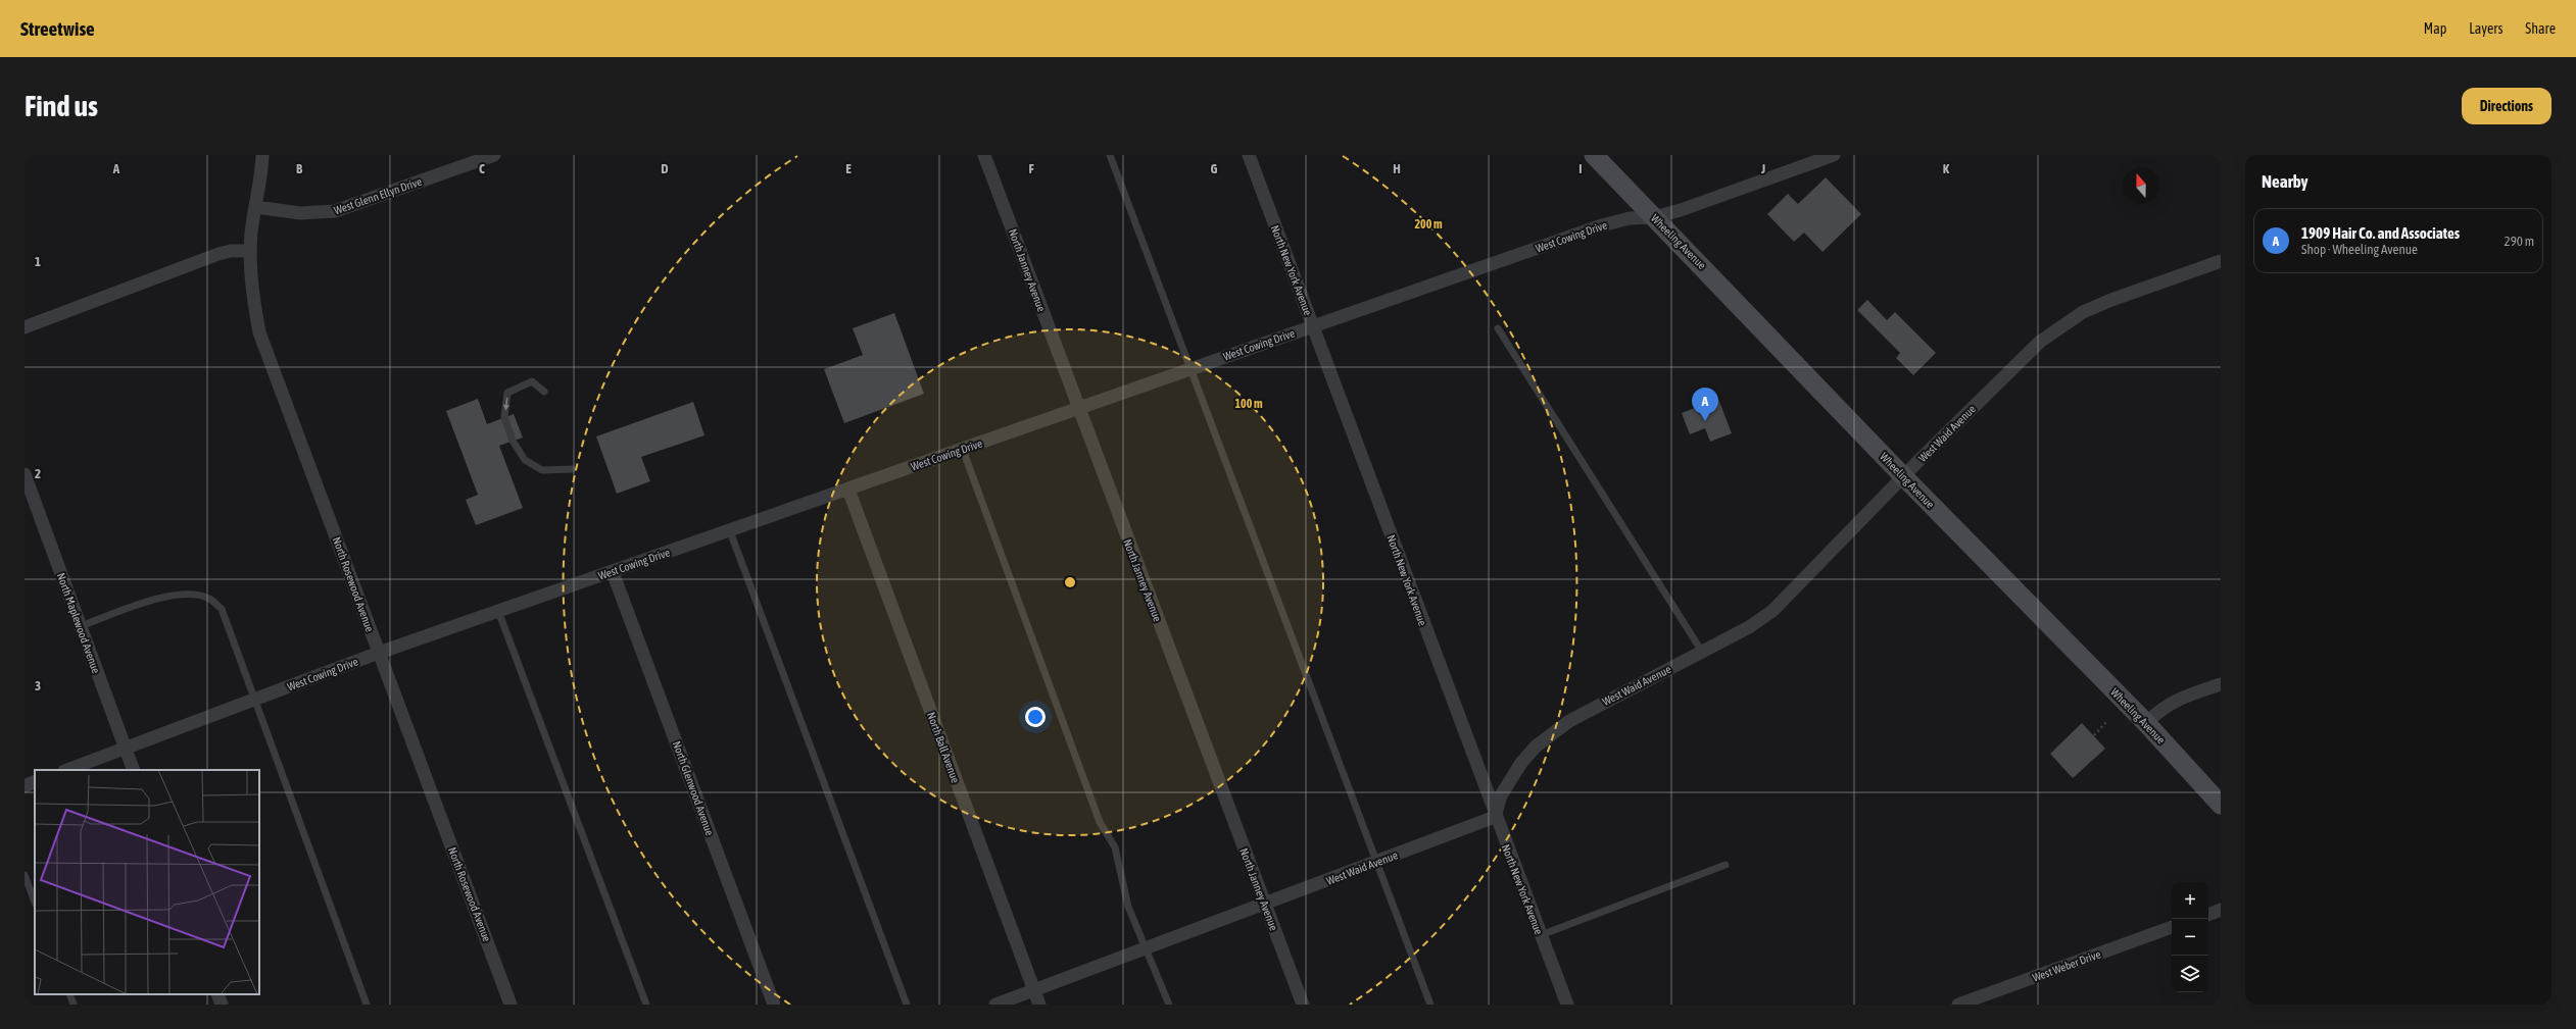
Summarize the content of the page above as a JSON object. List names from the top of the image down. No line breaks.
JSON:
{"streets":{"main road":["Wheeling Avenue"],"street":["West Glenn Ellyn Drive","West Cowing Drive","North Janney Avenue","North New York Avenue","West Waid Avenue","North Rosewood Avenue","North Maplewood Avenue","North Ball Avenue","North Glenwood Avenue","West Weber Drive"]},"crossings":[["West Glenn Ellyn Drive","North Rosewood Avenue"],["West Cowing Drive","Wheeling Avenue"],["West Cowing Drive","North Janney Avenue"],["West Cowing Drive","North New York Avenue"],["West Cowing Drive","North Rosewood Avenue"],["West Cowing Drive","North Maplewood Avenue"],["West Cowing Drive","North Ball Avenue"],["West Cowing Drive","North Glenwood Avenue"],["Wheeling Avenue","West Waid Avenue"],["North Janney Avenue","West Waid Avenue"],["North New York Avenue","West Waid Avenue"],["West Waid Avenue","North Ball Avenue"]],"north":"top","page":{"header":"Streetwise","nav":["Map","Layers","Share"],"buttons":"Directions","title":"Find us","heading":"Nearby","list":[{"mark":"A","name":"1909 Hair Co. and Associates","note":"Shop · Wheeling Avenue","value":"290 m"}],"pins":"A","map_buttons":["+","−"]},"grid":{"columns":["A","B","C","D","E","F","G","H","I","J","K"],"rows":["1","2","3"]},"rings":["200 m","100 m"]}
